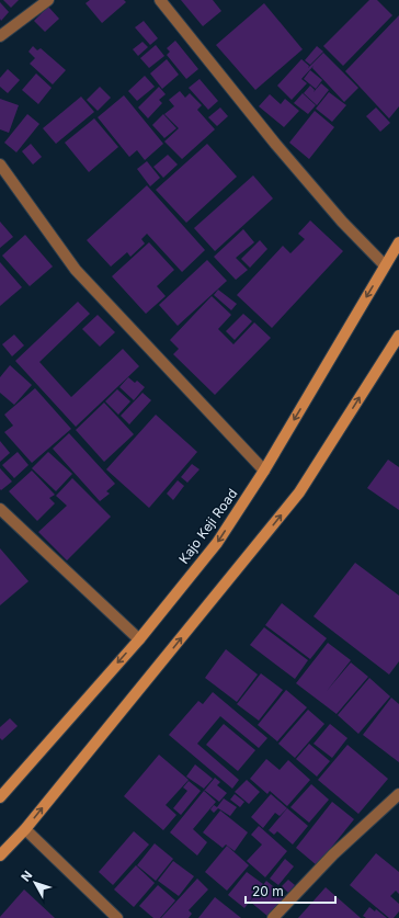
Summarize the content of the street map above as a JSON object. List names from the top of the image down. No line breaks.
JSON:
{"streets":{"main road":["Kajo Keji Road"]},"scale_bar":"20 m","north":"top left"}
